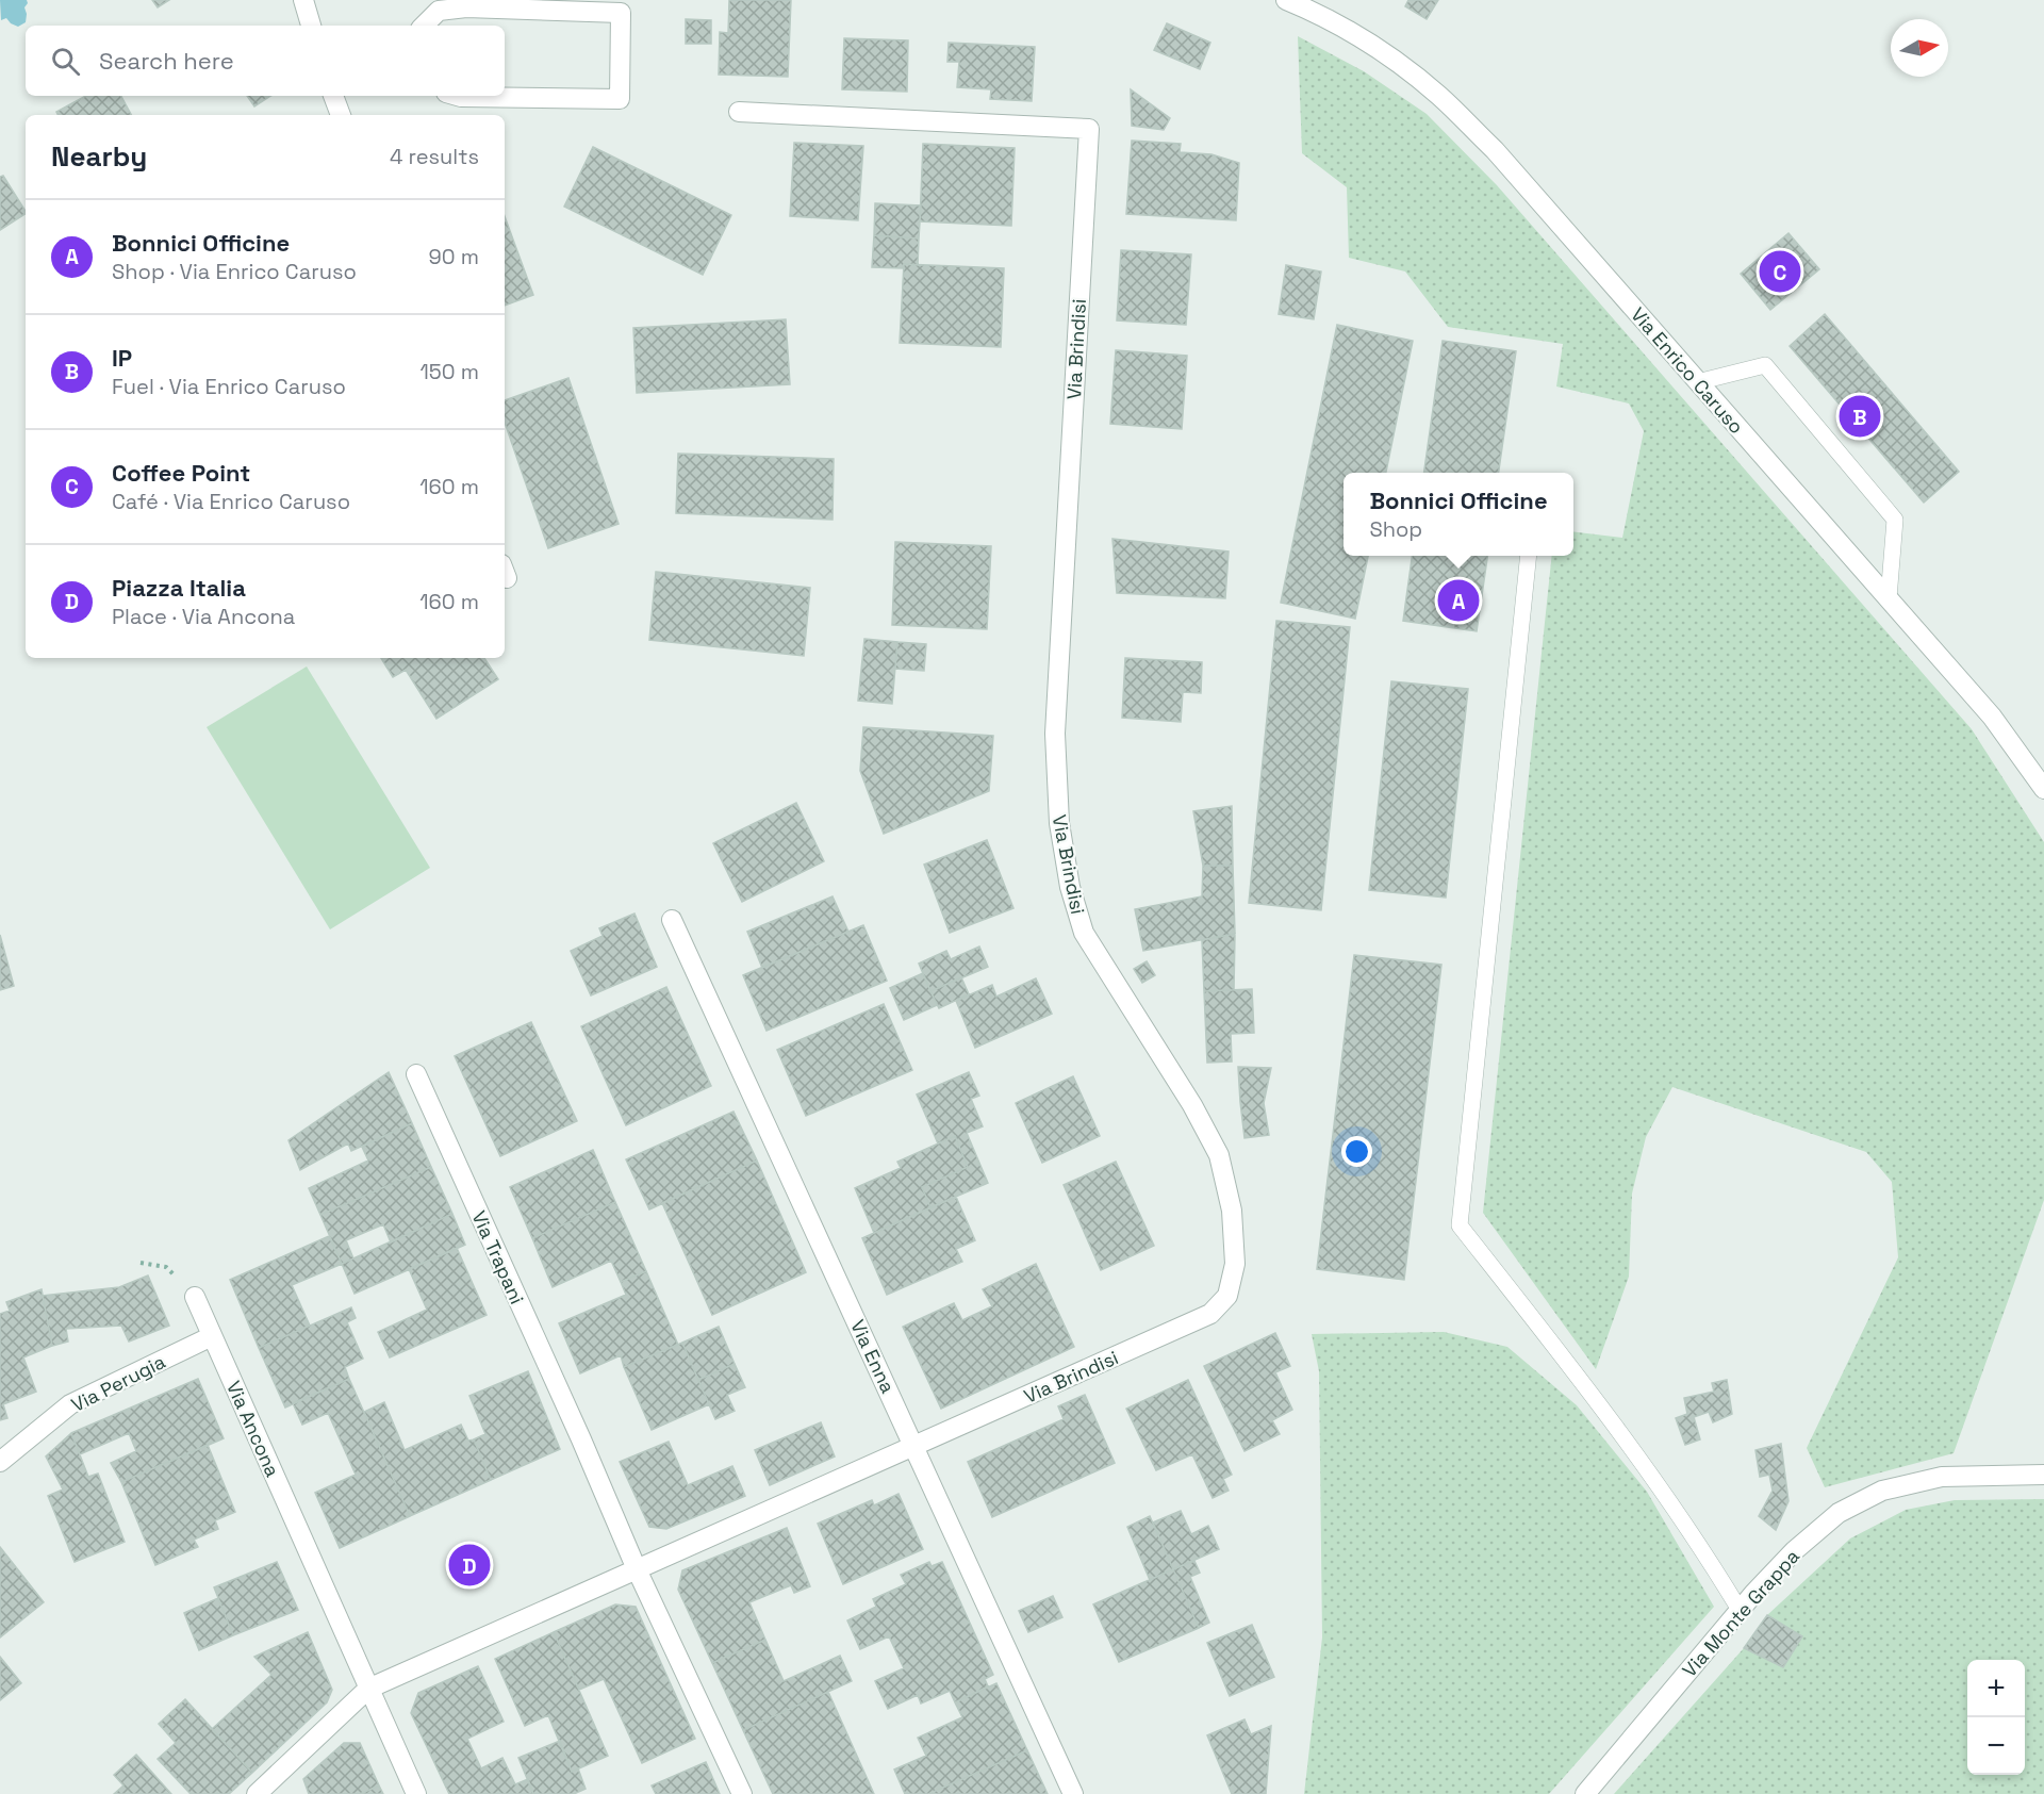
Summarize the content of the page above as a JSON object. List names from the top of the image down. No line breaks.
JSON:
{"streets":{"street":["Via Brindisi","Via Enrico Caruso","Via Trapani","Via Enna","Via Perugia","Via Ancona","Via Monte Grappa"]},"crossings":[["Via Brindisi","Via Trapani"],["Via Brindisi","Via Enna"],["Via Brindisi","Via Ancona"],["Via Perugia","Via Ancona"]],"north":"right","page":{"search":"Search here","heading":["Nearby","4 results"],"list":[{"mark":"A","name":"Bonnici Officine","note":"Shop · Via Enrico Caruso","value":"90 m"},{"mark":"B","name":"IP","note":"Fuel · Via Enrico Caruso","value":"150 m"},{"mark":"C","name":"Coffee Point","note":"Café · Via Enrico Caruso","value":"160 m"},{"mark":"D","name":"Piazza Italia","note":"Place · Via Ancona","value":"160 m"}],"pins":["C","B","A","D"],"popup":["Bonnici Officine","Shop"],"map_buttons":["+","−"]}}
